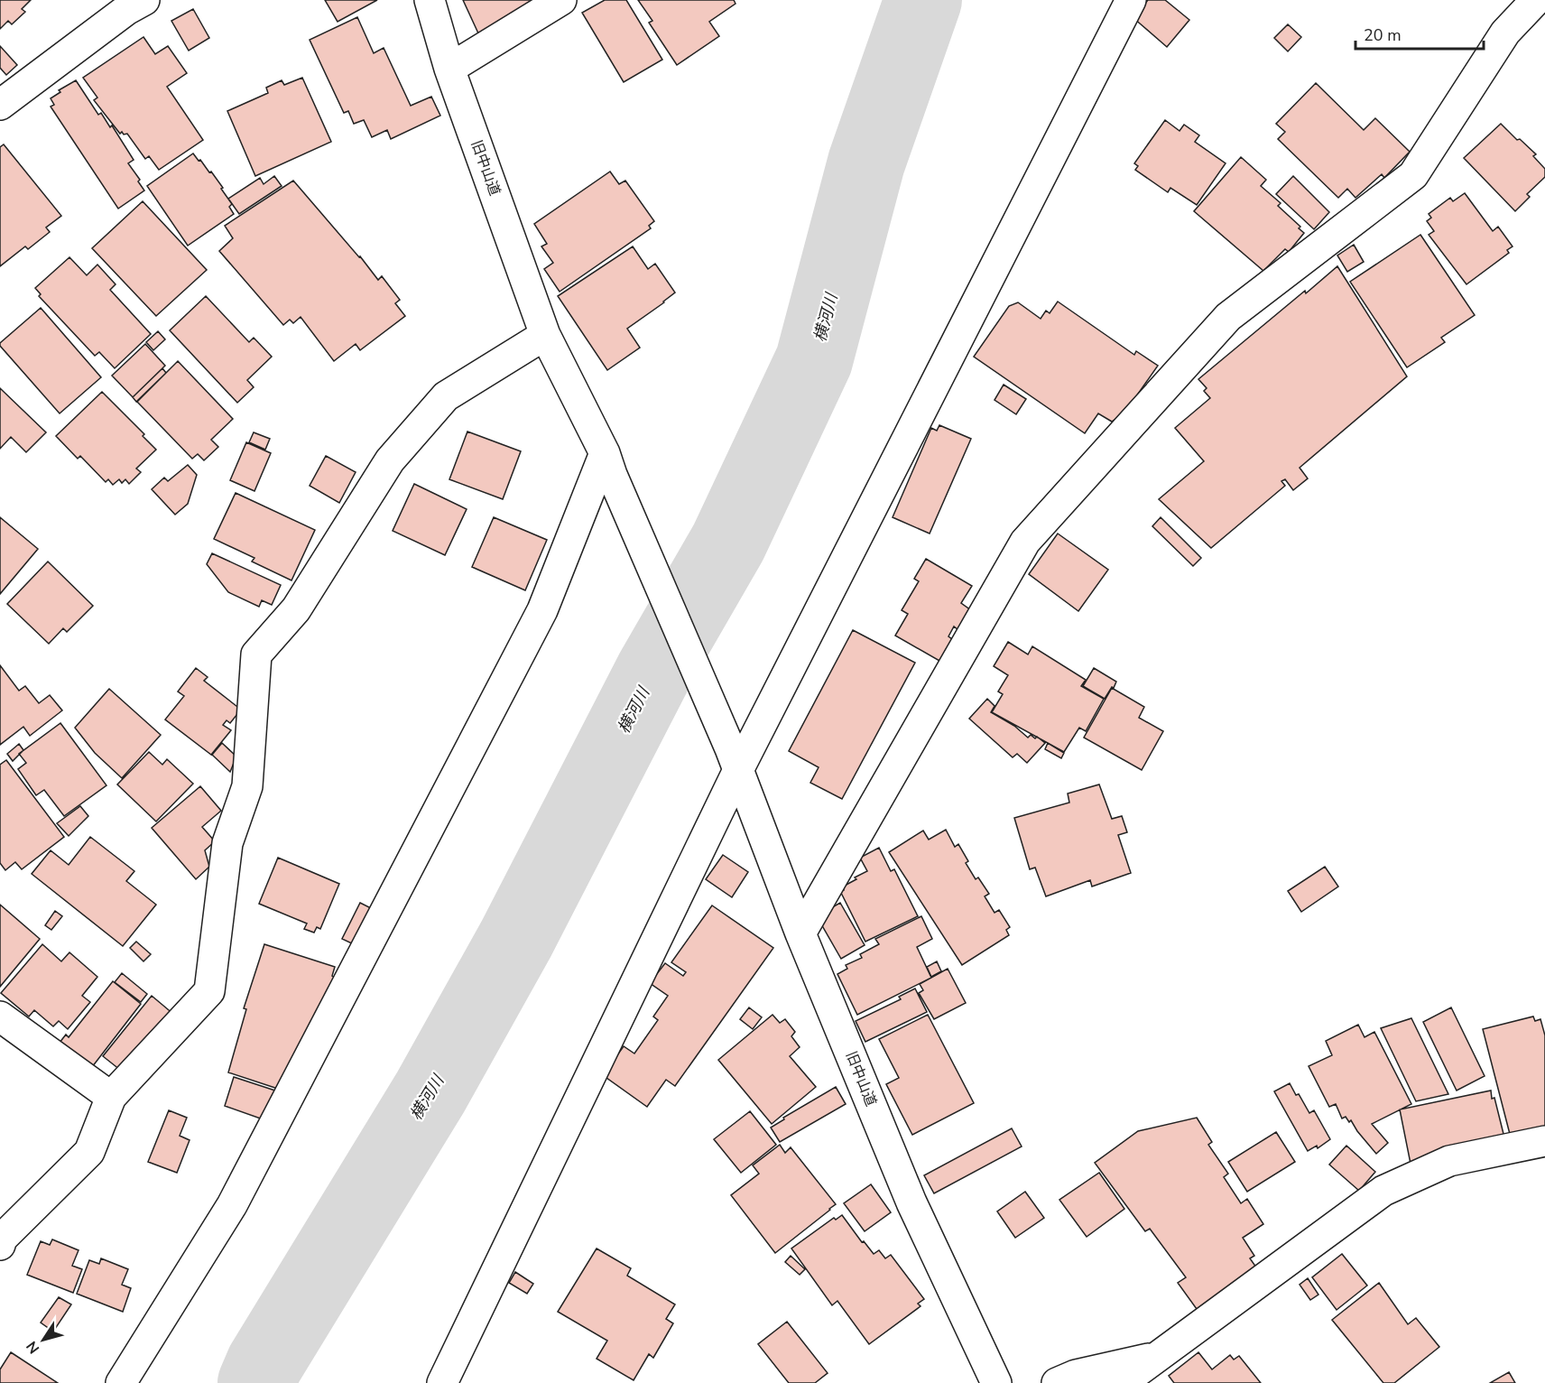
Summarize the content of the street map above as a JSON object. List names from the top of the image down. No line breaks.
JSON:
{"streets":{"street":["旧中山道"]},"water":["横河川"],"scale_bar":"20 m","north":"bottom left"}
